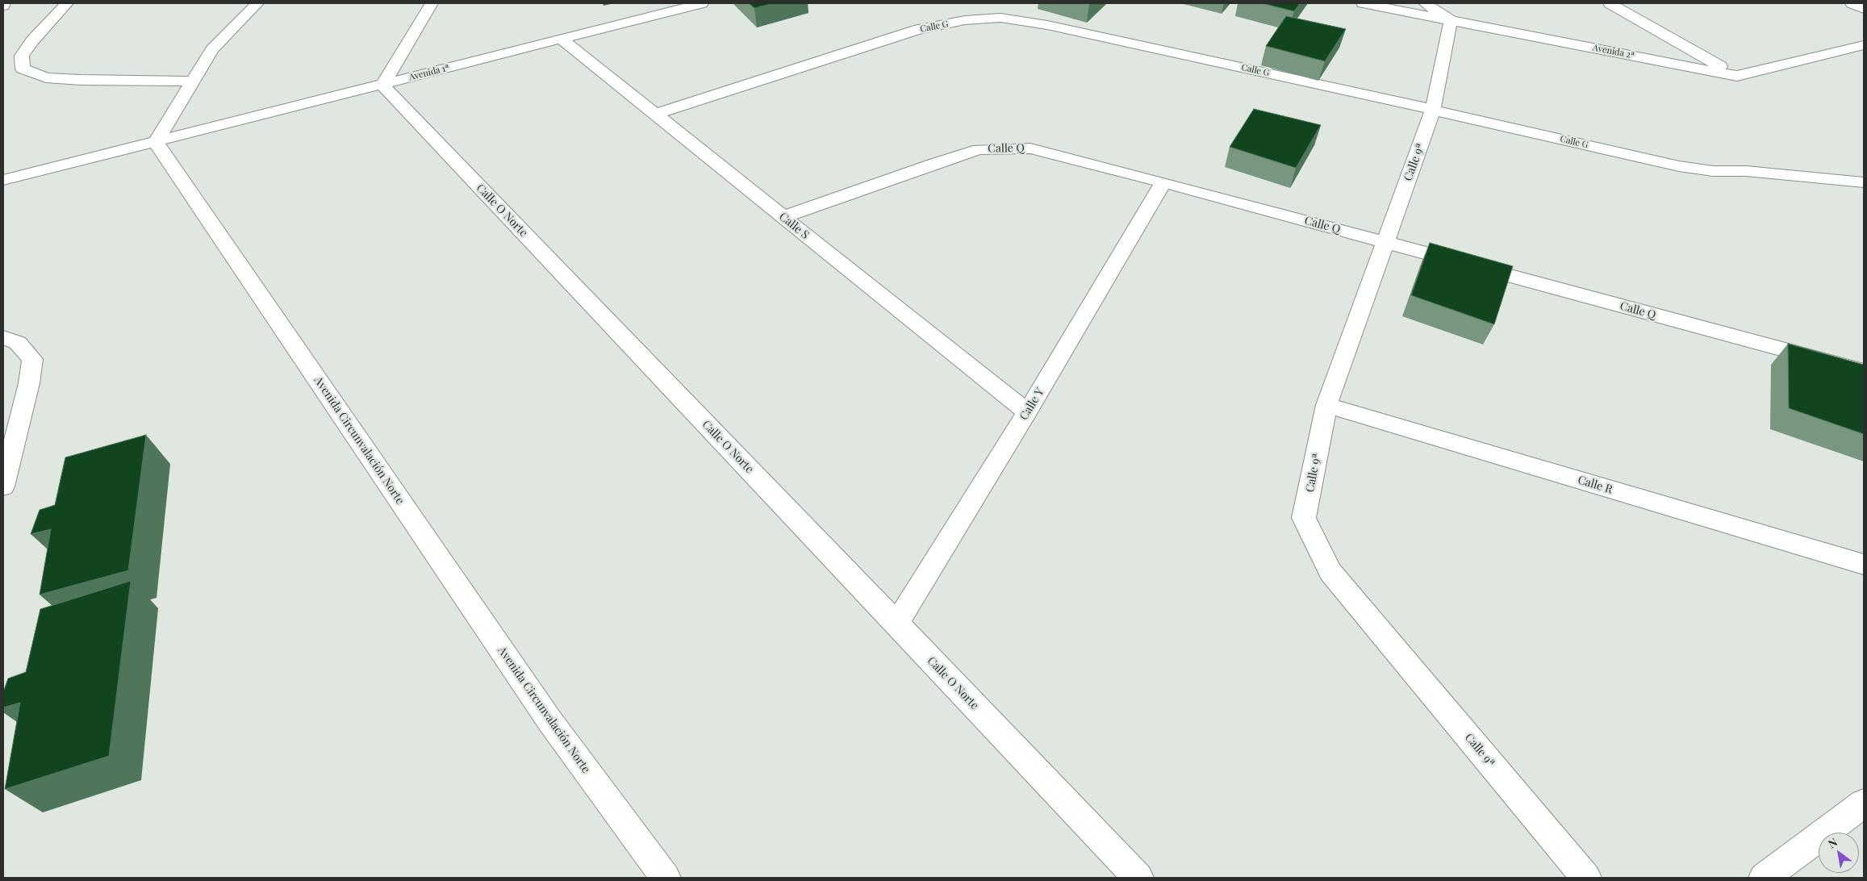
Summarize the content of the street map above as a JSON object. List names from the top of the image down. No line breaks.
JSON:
{"streets":{"street":["Calle G","Avenida 2ª","Avenida 1ª","Calle Q","Calle 9ª","Calle O Norte","Calle S","Calle Y","Avenida Circunvalación Norte","Calle R"]},"crossings":[["Calle G","Calle 9ª"],["Calle G","Calle S"],["Avenida 2ª","Calle 9ª"],["Avenida 1ª","Calle O Norte"],["Avenida 1ª","Calle S"],["Avenida 1ª","Avenida Circunvalación Norte"],["Calle Q","Calle 9ª"],["Calle Q","Calle S"],["Calle Q","Calle Y"],["Calle 9ª","Calle R"],["Calle O Norte","Calle Y"],["Calle S","Calle Y"]],"north":"top left"}
